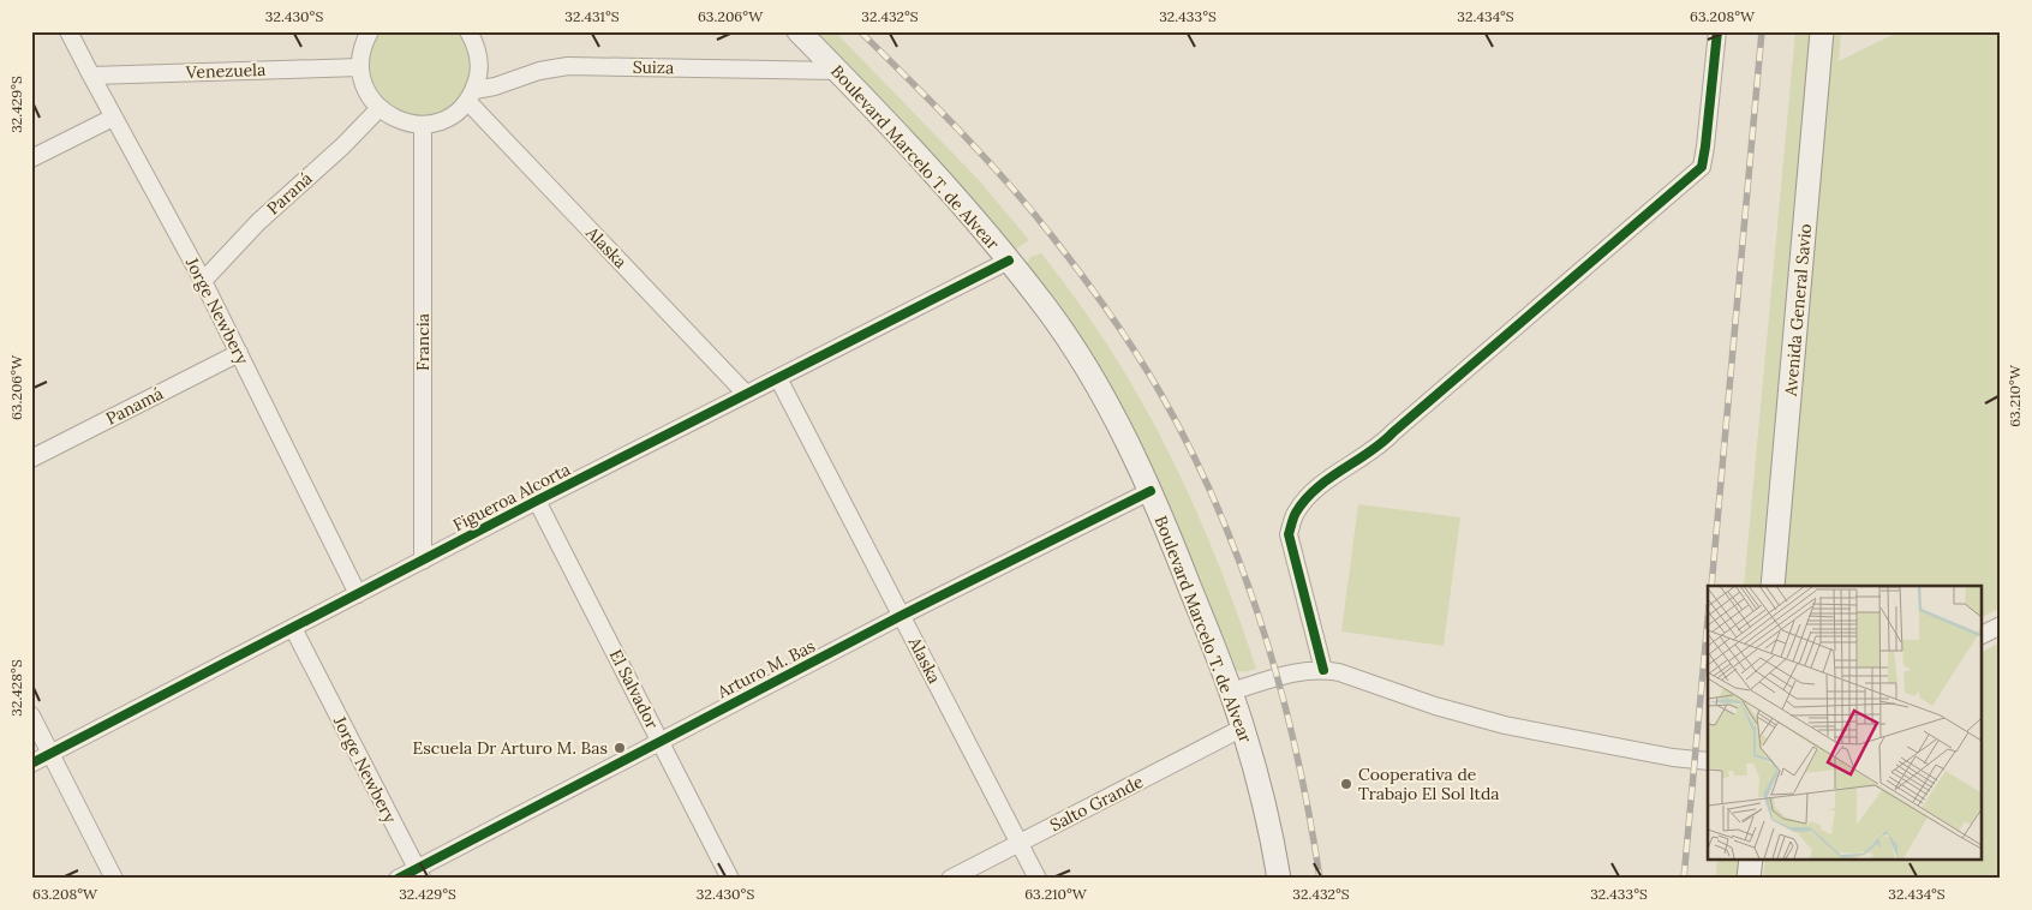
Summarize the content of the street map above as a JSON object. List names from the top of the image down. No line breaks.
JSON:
{"streets":{"main road":["Boulevard Marcelo T. de Alvear","Avenida General Savio"],"street":["Suiza","Venezuela","Paraná","Alaska","Jorge Newbery","Francia","Panamá","Figueroa Alcorta","Arturo M. Bas","El Salvador","Salto Grande"]},"crossings":[["Suiza","Boulevard Marcelo T. de Alvear"],["Suiza","Alaska"],["Venezuela","Jorge Newbery"],["Boulevard Marcelo T. de Alvear","Figueroa Alcorta"],["Boulevard Marcelo T. de Alvear","Arturo M. Bas"],["Boulevard Marcelo T. de Alvear","Salto Grande"],["Paraná","Jorge Newbery"],["Alaska","Figueroa Alcorta"],["Alaska","Arturo M. Bas"],["Alaska","Salto Grande"],["Jorge Newbery","Panamá"],["Jorge Newbery","Figueroa Alcorta"],["Jorge Newbery","Arturo M. Bas"],["Francia","Figueroa Alcorta"],["Figueroa Alcorta","El Salvador"],["Arturo M. Bas","El Salvador"]],"places":["Escuela Dr Arturo M. Bas","Cooperativa de Trabajo El Sol ltda"],"coordinates":["32.430°S","32.431°S","63.206°W","32.432°S","32.433°S","32.434°S","63.208°W","32.429°S","63.210°W","32.428°S"]}
